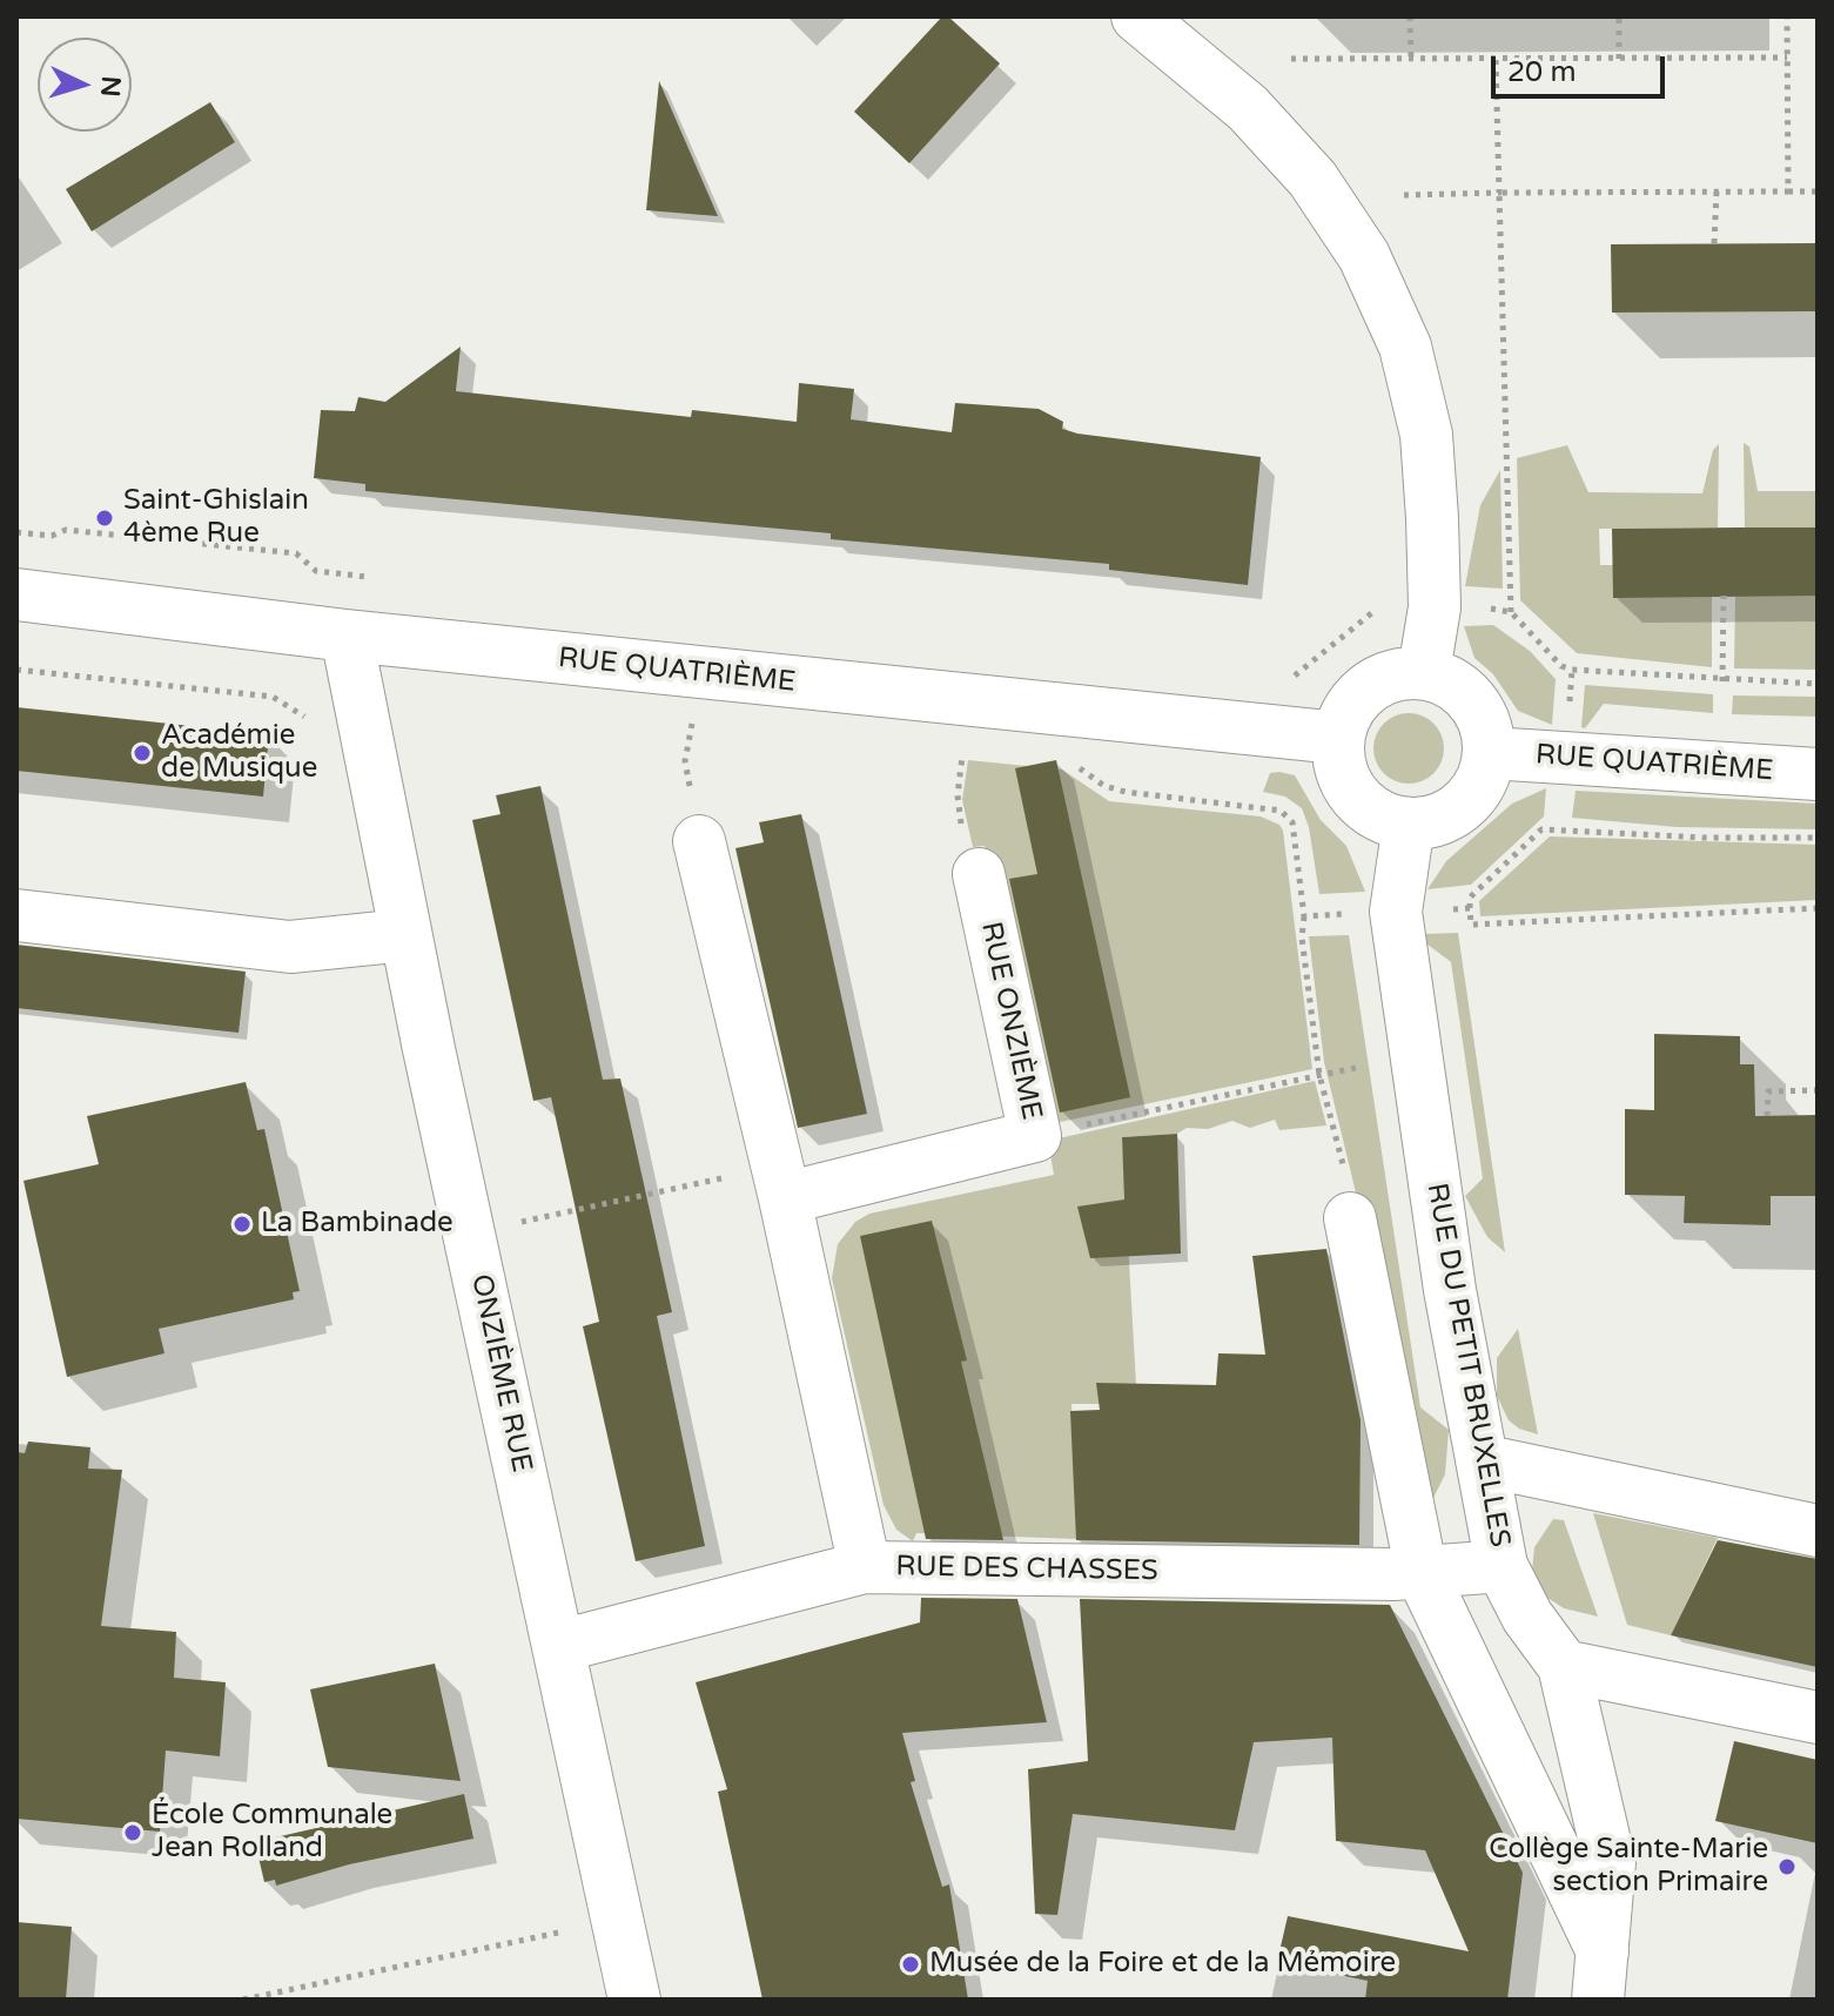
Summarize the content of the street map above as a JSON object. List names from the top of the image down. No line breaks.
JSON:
{"streets":{"street":["RUE QUATRIÈME","RUE ONZIÈME","RUE DU PETIT BRUXELLES","ONZIÈME RUE","RUE DES CHASSES"]},"crossings":[["RUE QUATRIÈME","RUE DU PETIT BRUXELLES"],["RUE QUATRIÈME","ONZIÈME RUE"],["RUE DU PETIT BRUXELLES","RUE DES CHASSES"],["ONZIÈME RUE","RUE DES CHASSES"]],"places":["Saint-Ghislain 4ème Rue","Académie de Musique","La Bambinade","École Communale Jean Rolland","Collège Sainte-Marie section Primaire","Musée de la Foire et de la Mémoire"],"scale_bar":"20 m","north":"right"}
